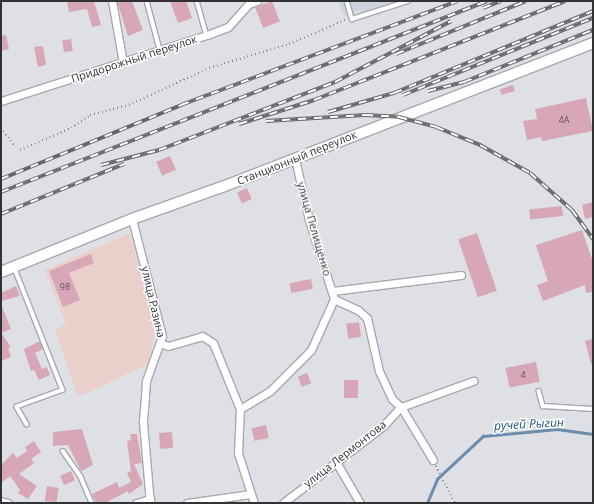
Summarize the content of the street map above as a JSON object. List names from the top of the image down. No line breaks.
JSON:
{"streets":{"main road":["Станционный переулок"],"street":["Придорожный переулок","улица Пелищенко","улица Разина","улица Лермонтова"]},"crossings":[["Станционный переулок","улица Пелищенко"],["Станционный переулок","улица Разина"]],"water":["ручей Рыгин"],"house_numbers":["4А","98","4"]}
